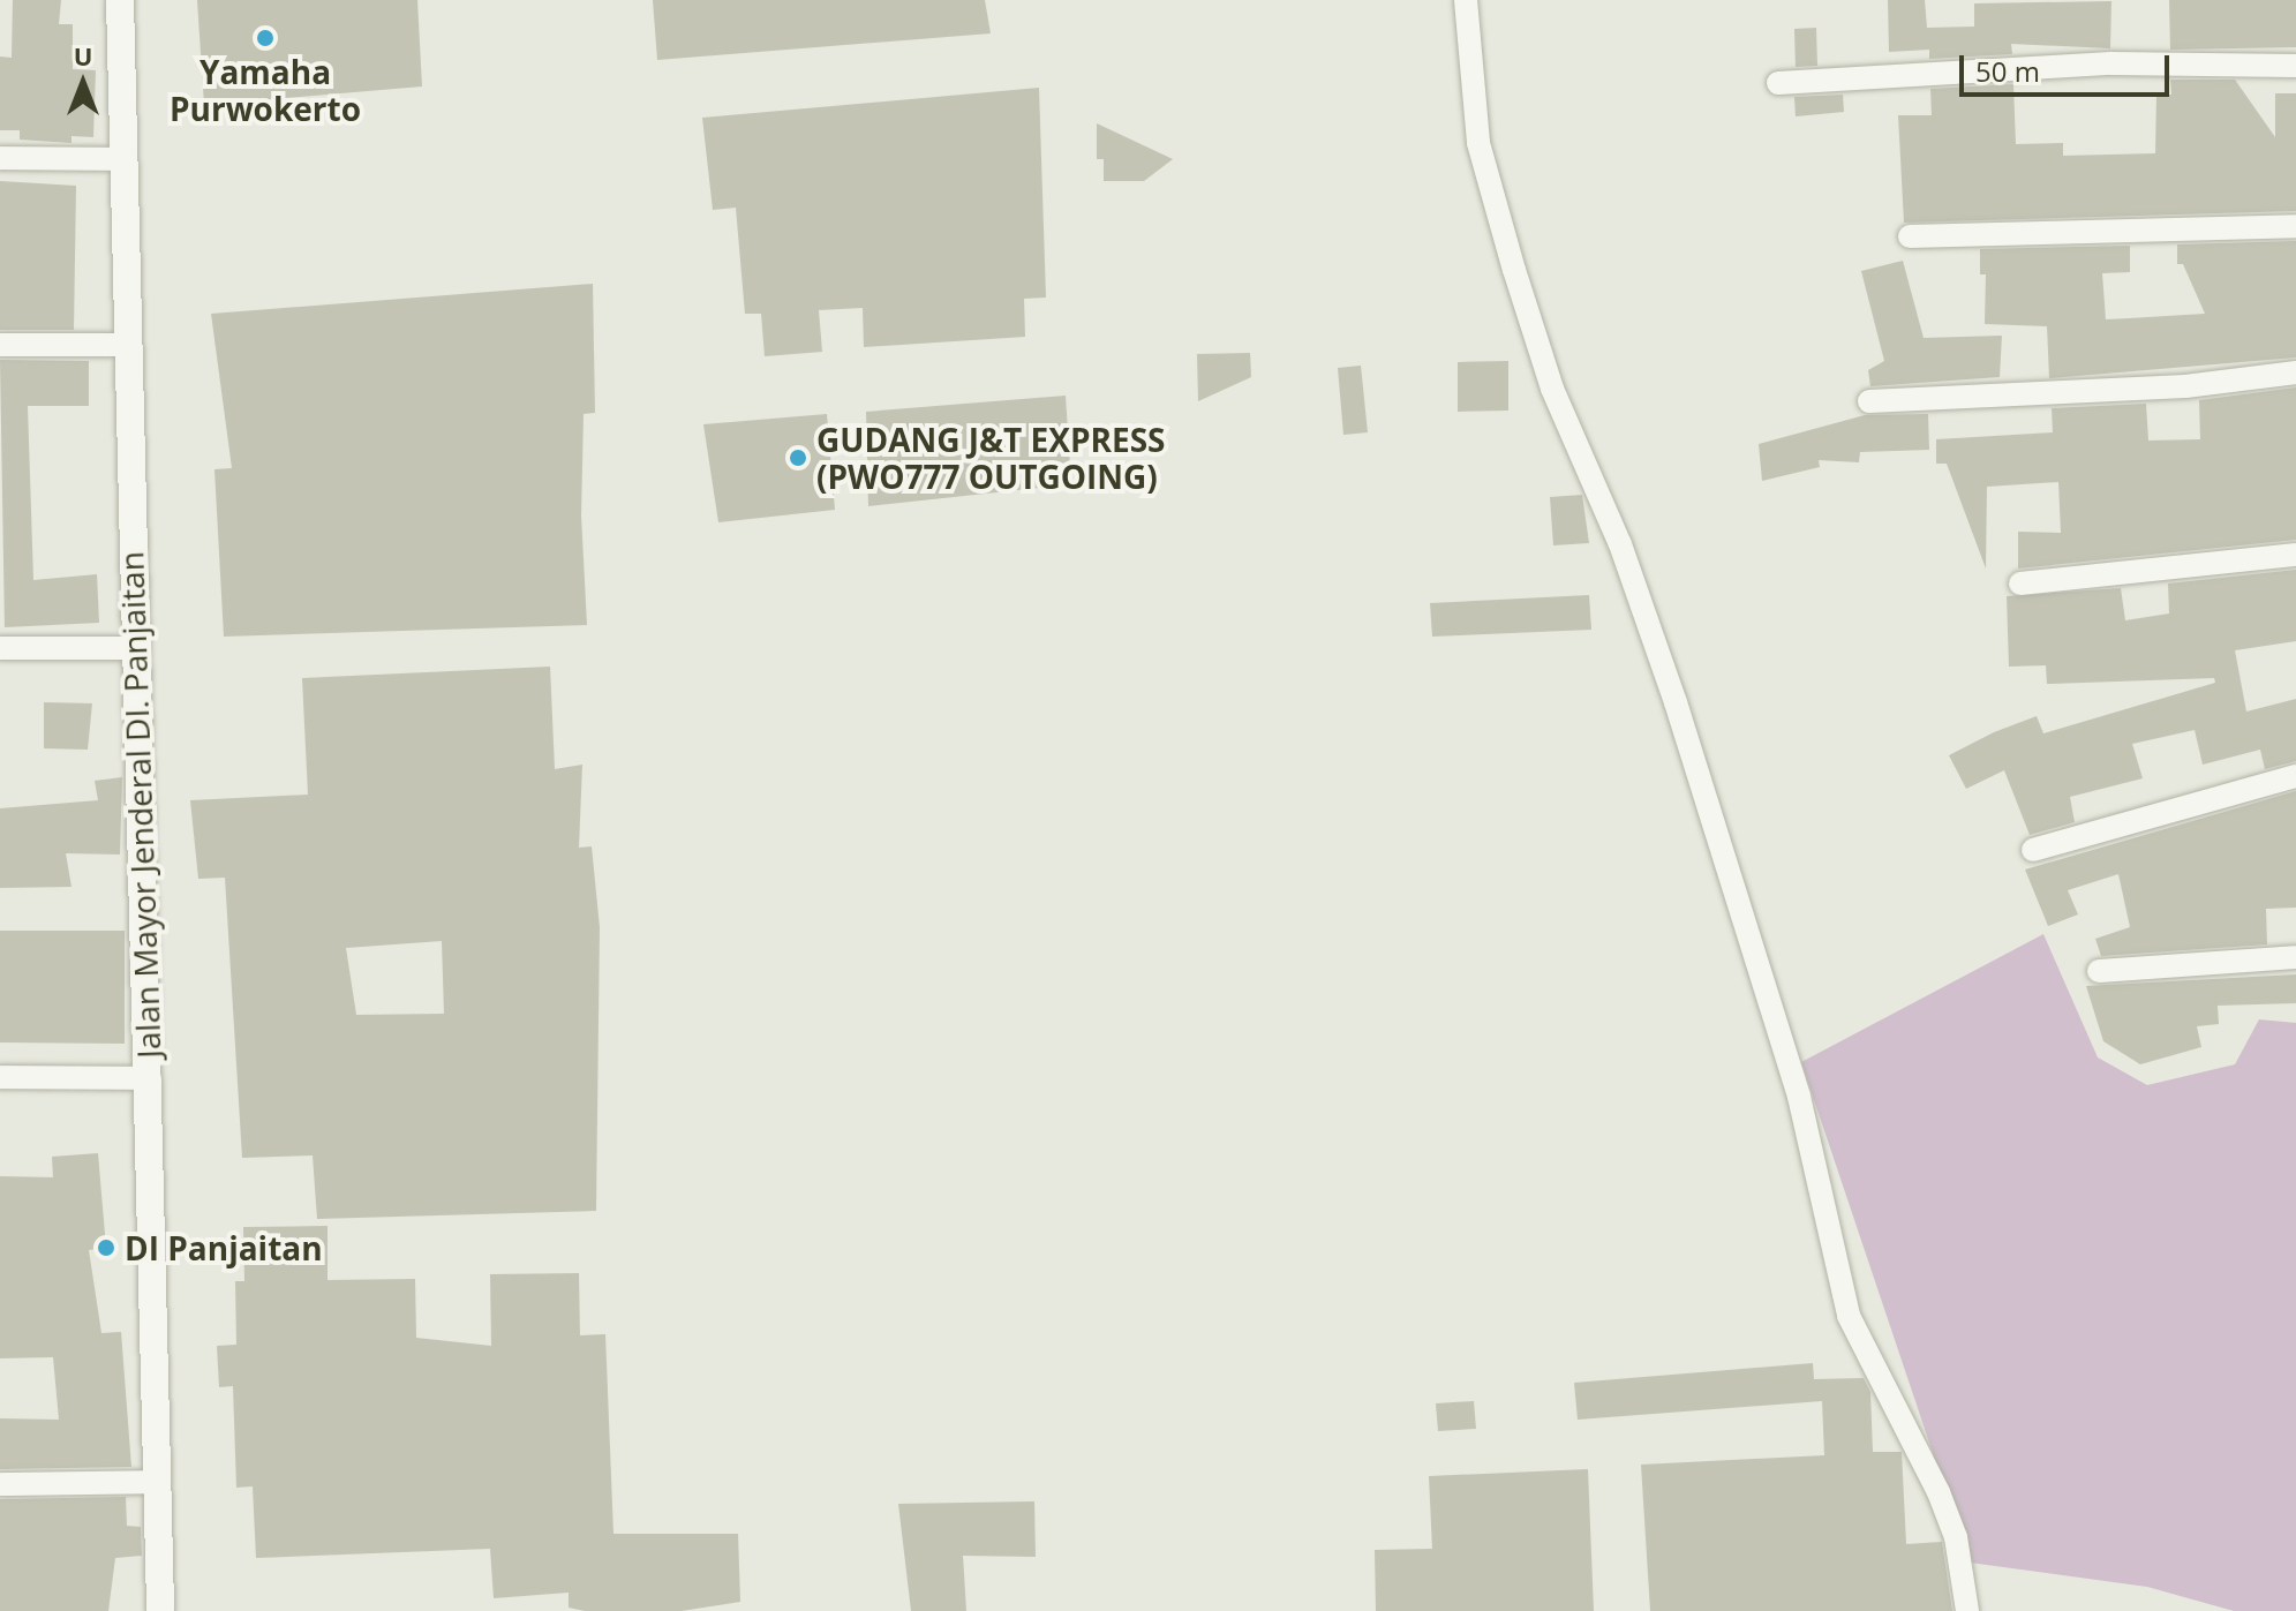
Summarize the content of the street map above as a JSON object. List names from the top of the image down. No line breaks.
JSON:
{"streets":{"street":["Jalan Mayor Jenderal DI. Panjaitan"]},"places":["Yamaha Purwokerto","GUDANG J&T EXPRESS (PWO777 OUTGOING)","DI Panjaitan"],"scale_bar":"50 m","north":"top"}
